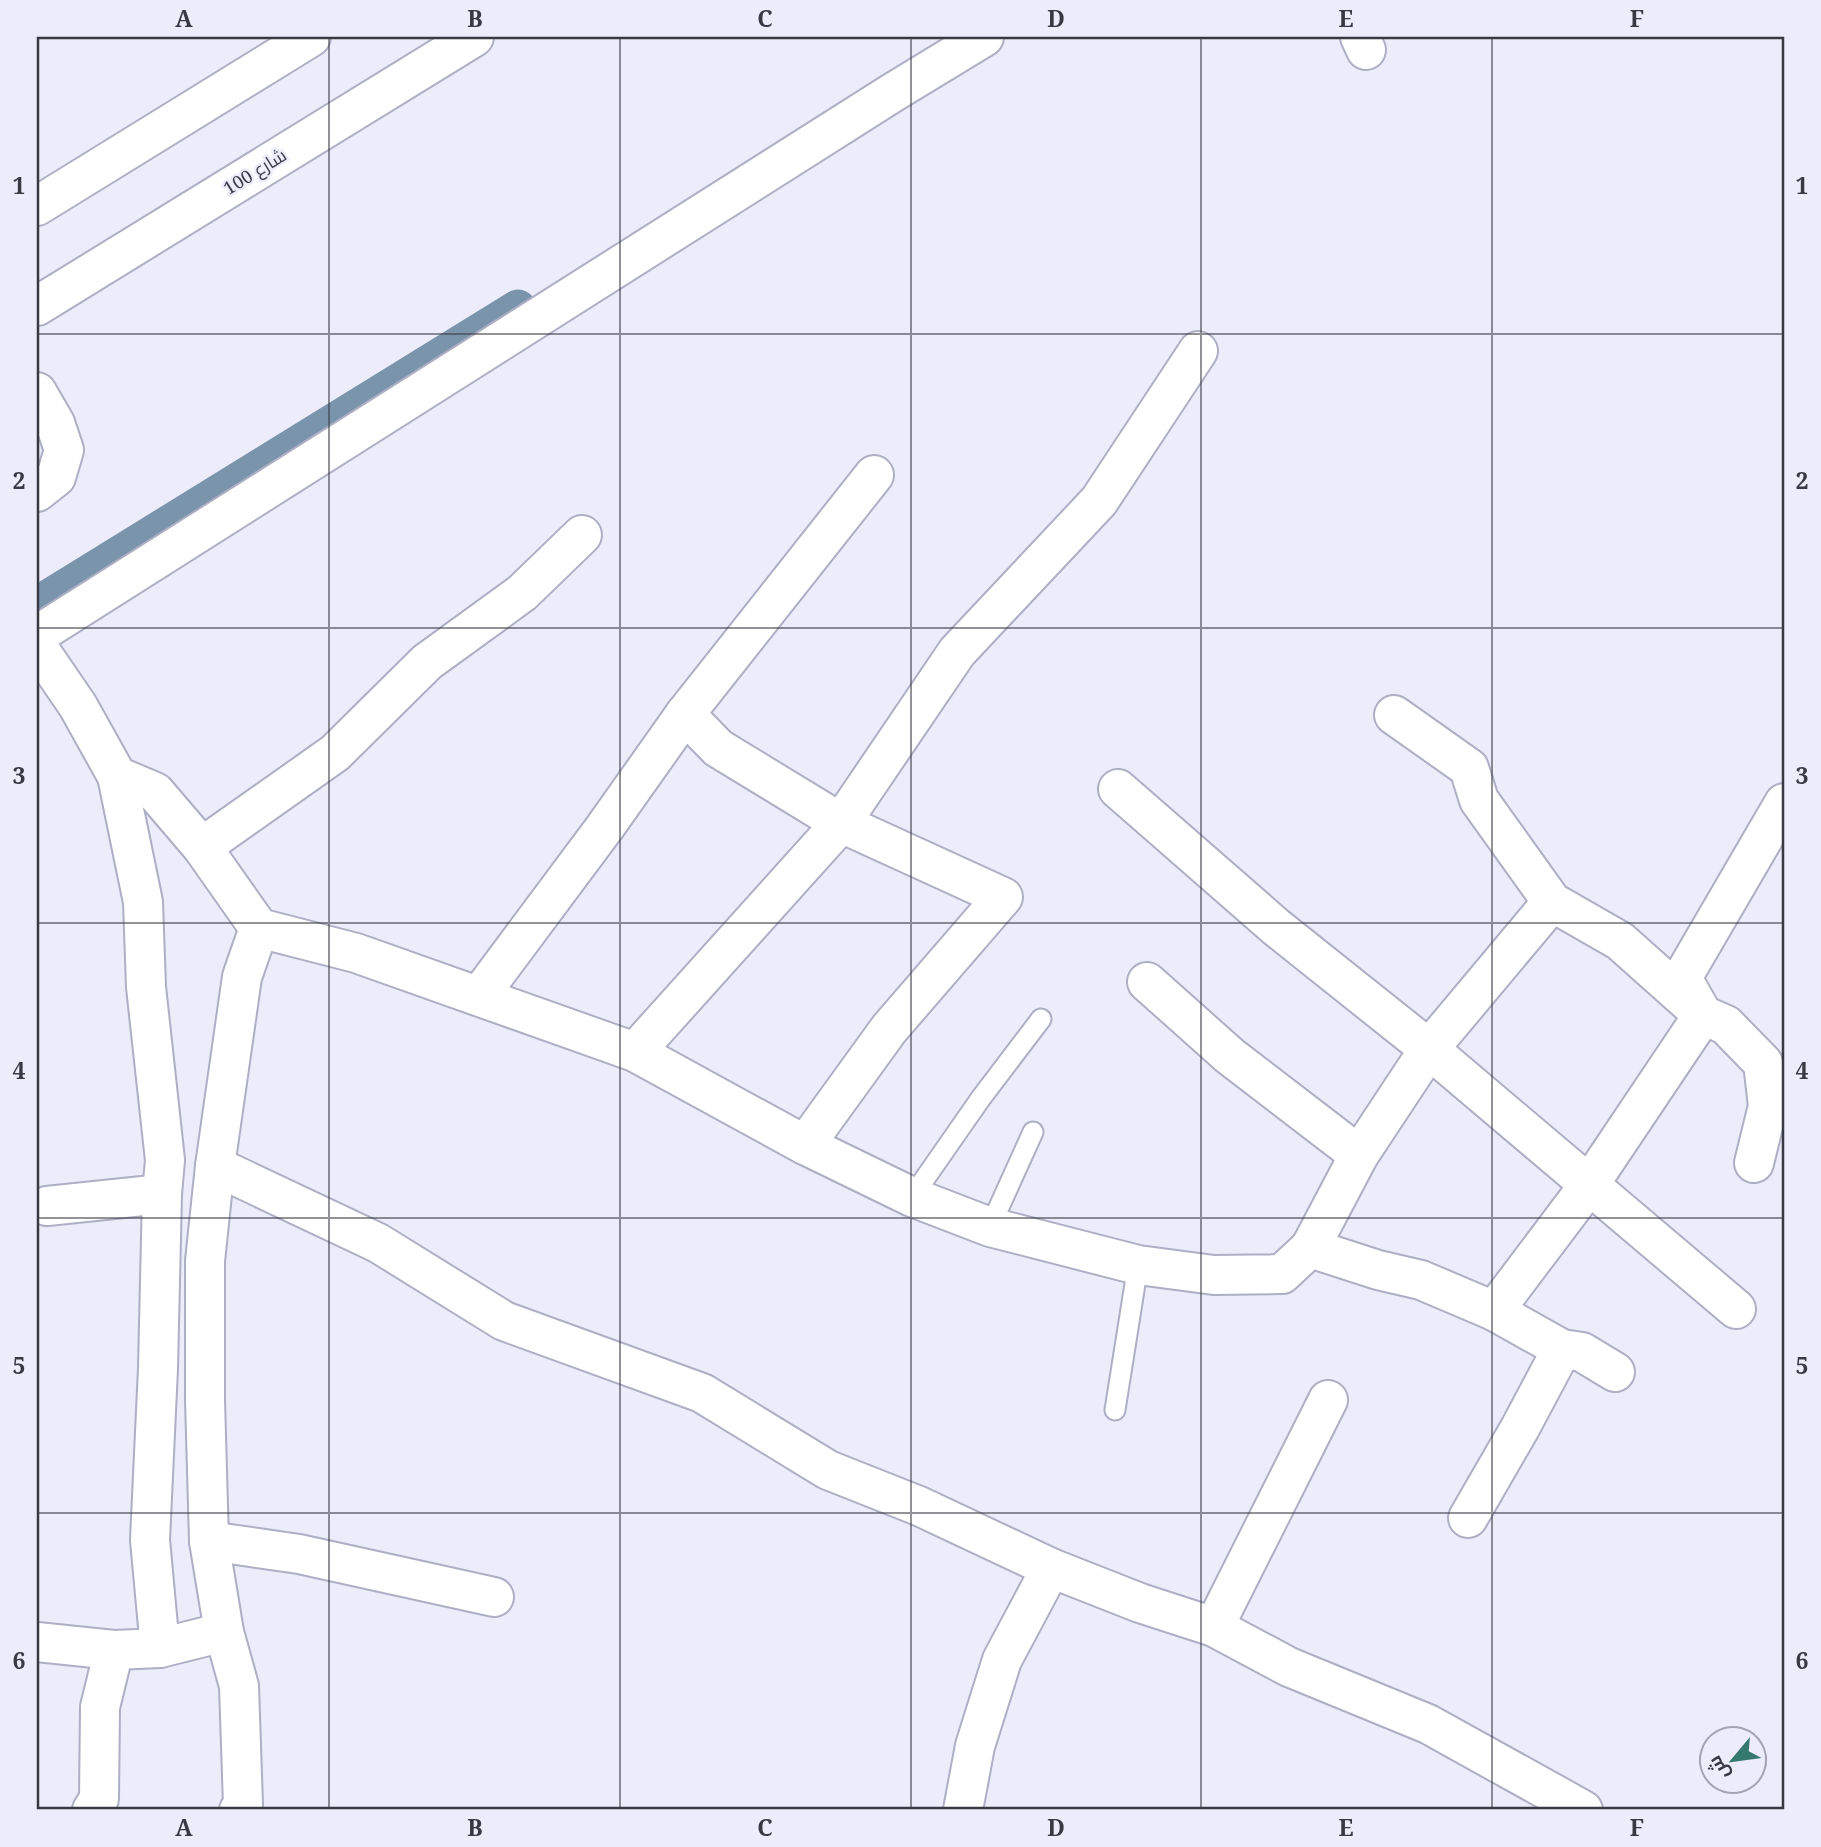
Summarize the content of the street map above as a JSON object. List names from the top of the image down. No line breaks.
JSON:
{"streets":{"street":["شارع 100"]},"north":"bottom left","grid":{"columns":["A","B","C","D","E","F"],"rows":["1","2","3","4","5","6"]}}
